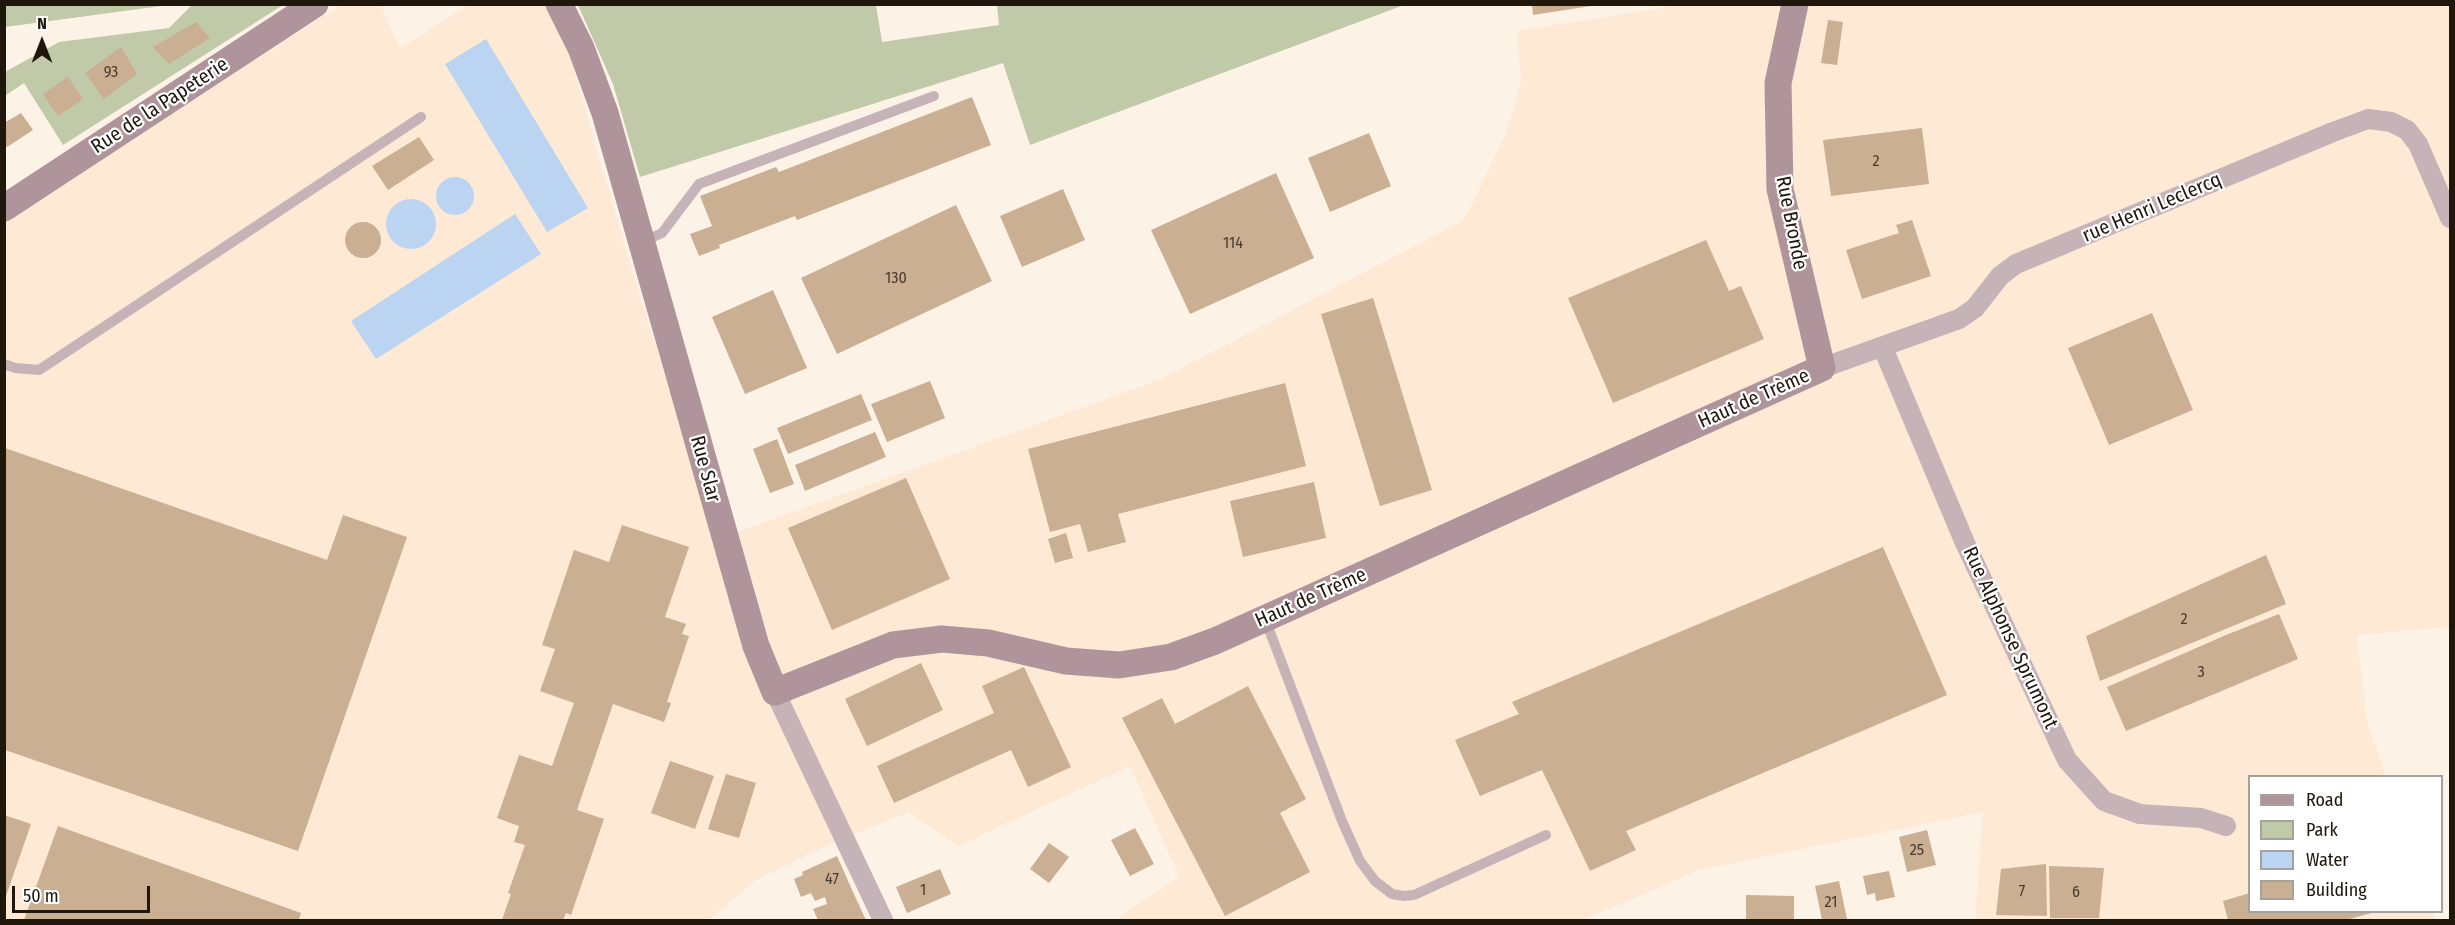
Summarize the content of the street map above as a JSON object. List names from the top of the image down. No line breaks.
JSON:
{"streets":{"street":["Rue de la Papeterie","rue Henri Leclercq","Rue Bronde","Haut de Trème","Rue Slar","Rue Alphonse Sprumont"]},"crossings":[["rue Henri Leclercq","Rue Bronde"],["rue Henri Leclercq","Haut de Trème"],["rue Henri Leclercq","Rue Alphonse Sprumont"],["Rue Bronde","Haut de Trème"],["Haut de Trème","Rue Slar"]],"house_numbers":["93","2","114","130","2","3","25","47","1","7","6","21"],"legend":["Road","Park","Water","Building"],"scale_bar":"50 m","north":"top"}
